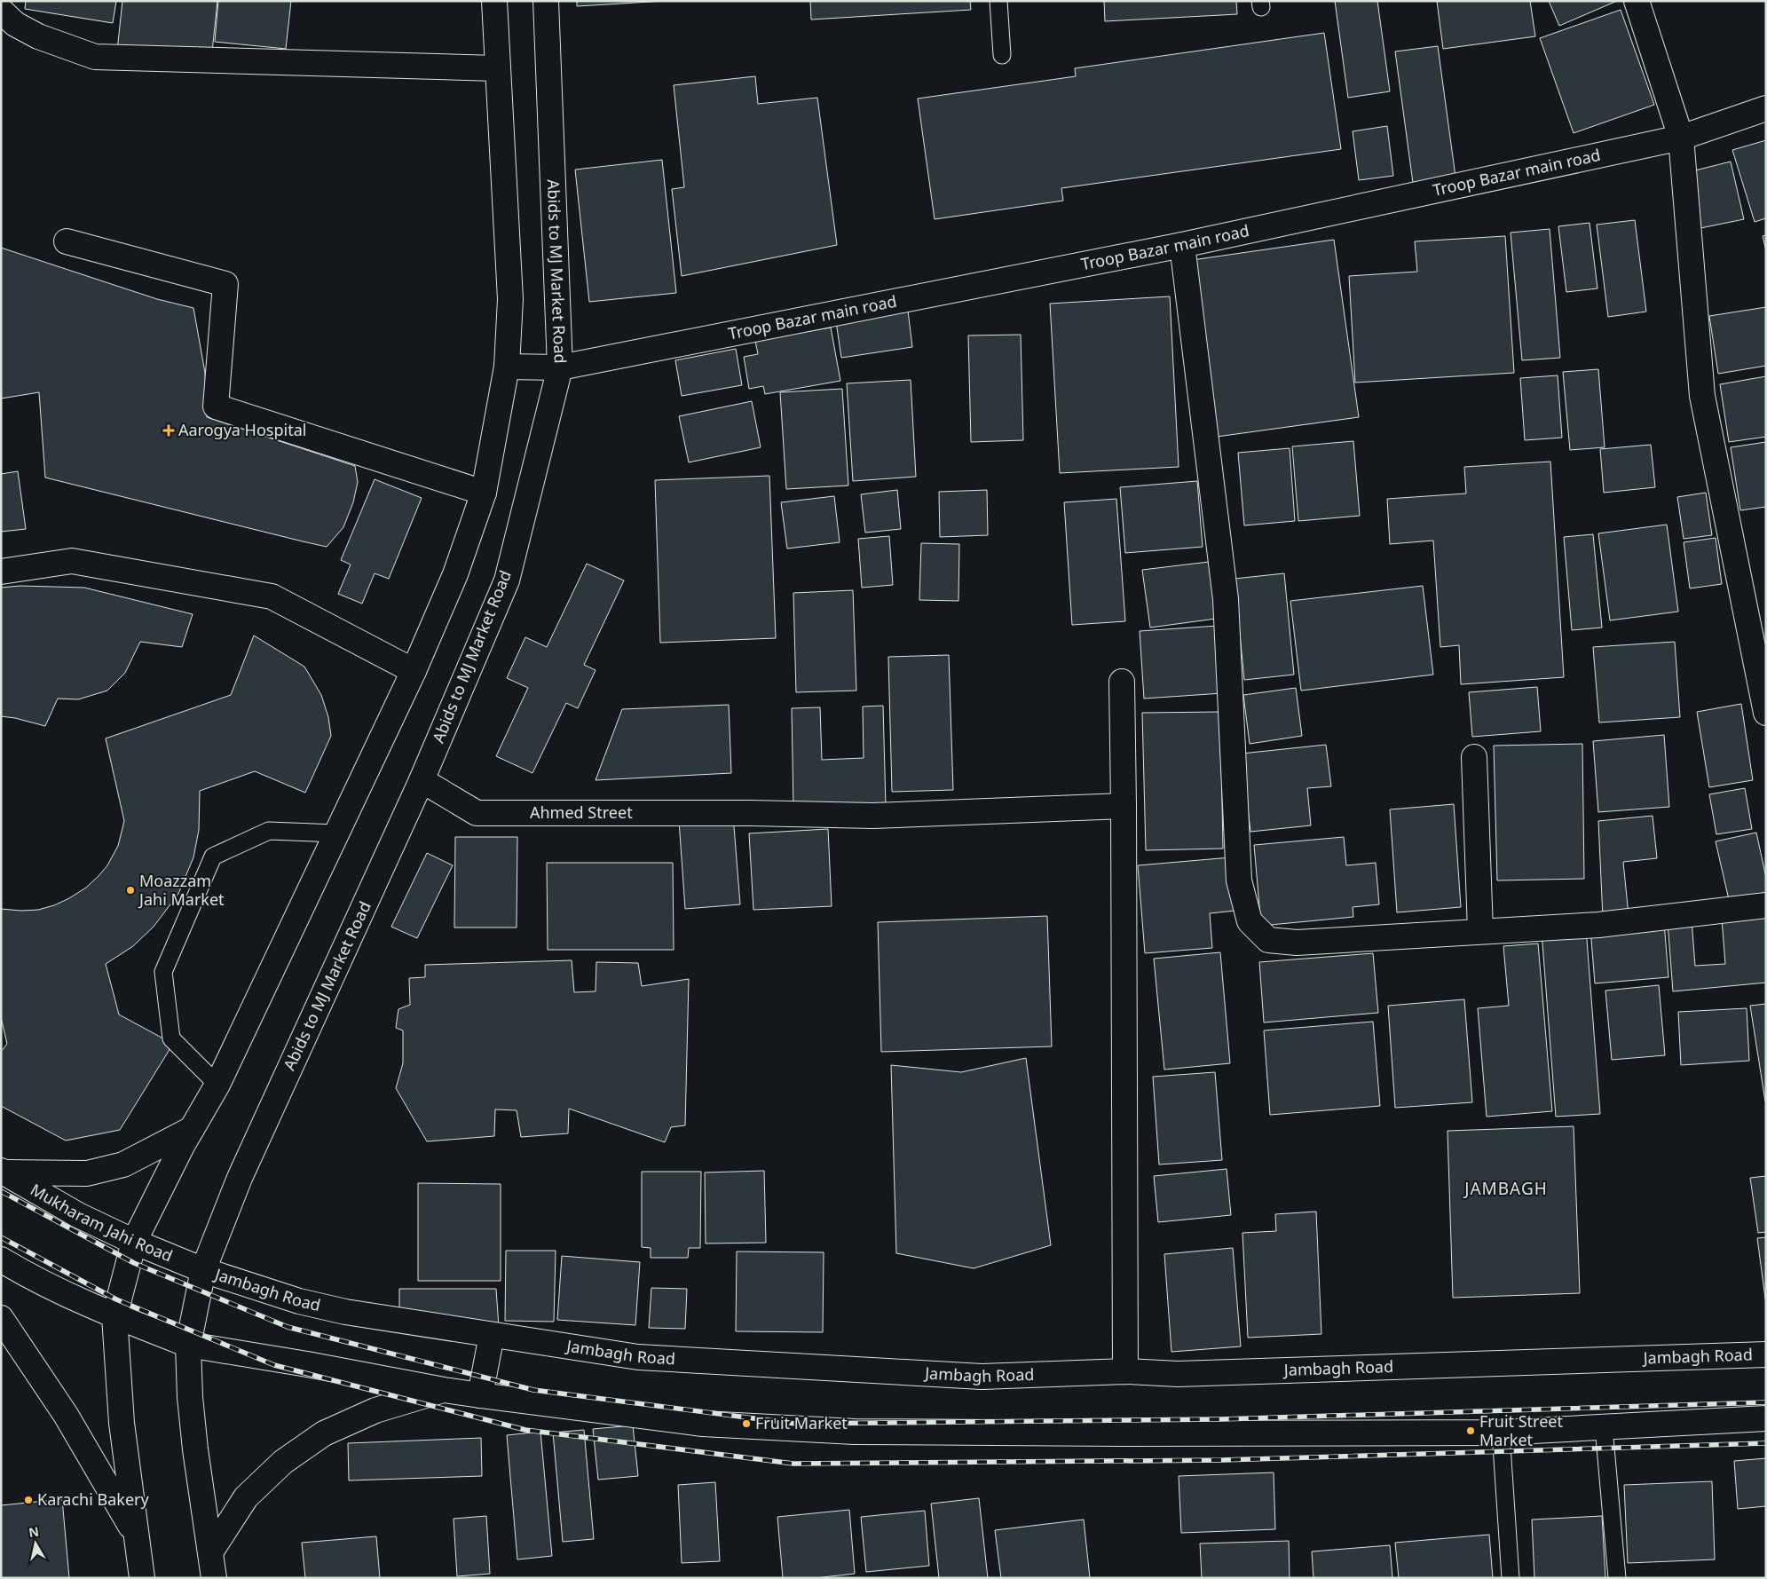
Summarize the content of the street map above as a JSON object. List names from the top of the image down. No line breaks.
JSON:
{"streets":{"main road":["Troop Bazar main road","Abids to MJ Market Road","Ahmed Street","Mukharam Jahi Road","Jambagh Road"]},"crossings":[["Troop Bazar main road","Abids to MJ Market Road"],["Abids to MJ Market Road","Ahmed Street"],["Abids to MJ Market Road","Mukharam Jahi Road"],["Abids to MJ Market Road","Jambagh Road"],["Mukharam Jahi Road","Jambagh Road"]],"districts":["JAMBAGH"],"places":{"health":["Aarogya Hospital"],"other":["Moazzam Jahi Market","Fruit Market","Fruit Street Market","Karachi Bakery"]},"north":"top"}
